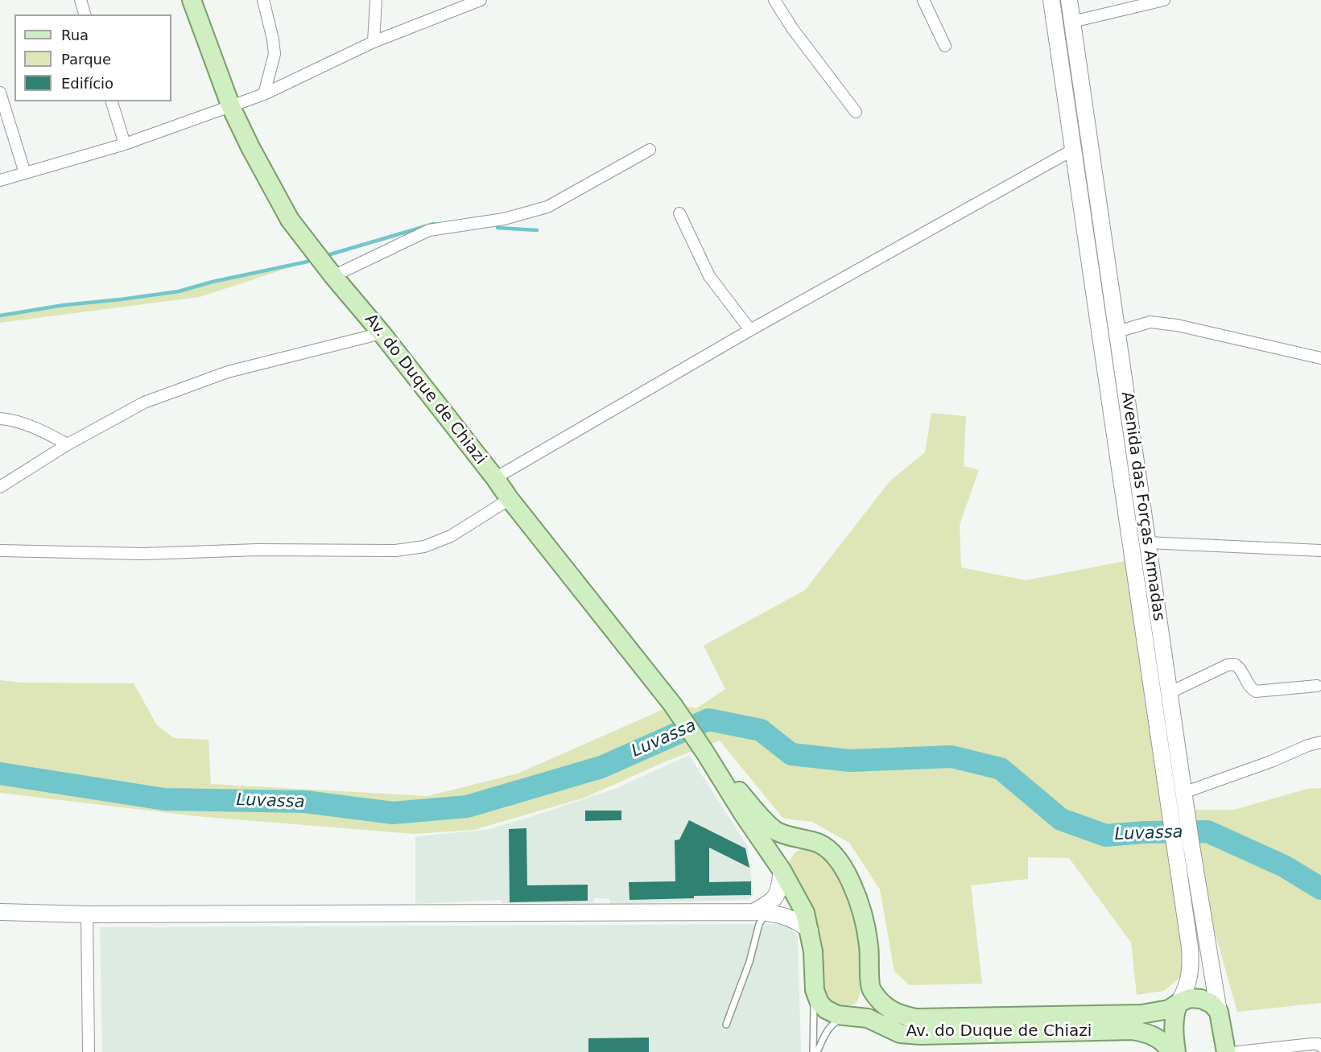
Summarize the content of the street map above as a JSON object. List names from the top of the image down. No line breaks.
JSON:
{"streets":{"main road":["Av. do Duque de Chiazi","Avenida das Forças Armadas"]},"crossings":[["Av. do Duque de Chiazi","Avenida das Forças Armadas"]],"water":["Luvassa"],"legend":["Rua","Parque","Edifício"]}
